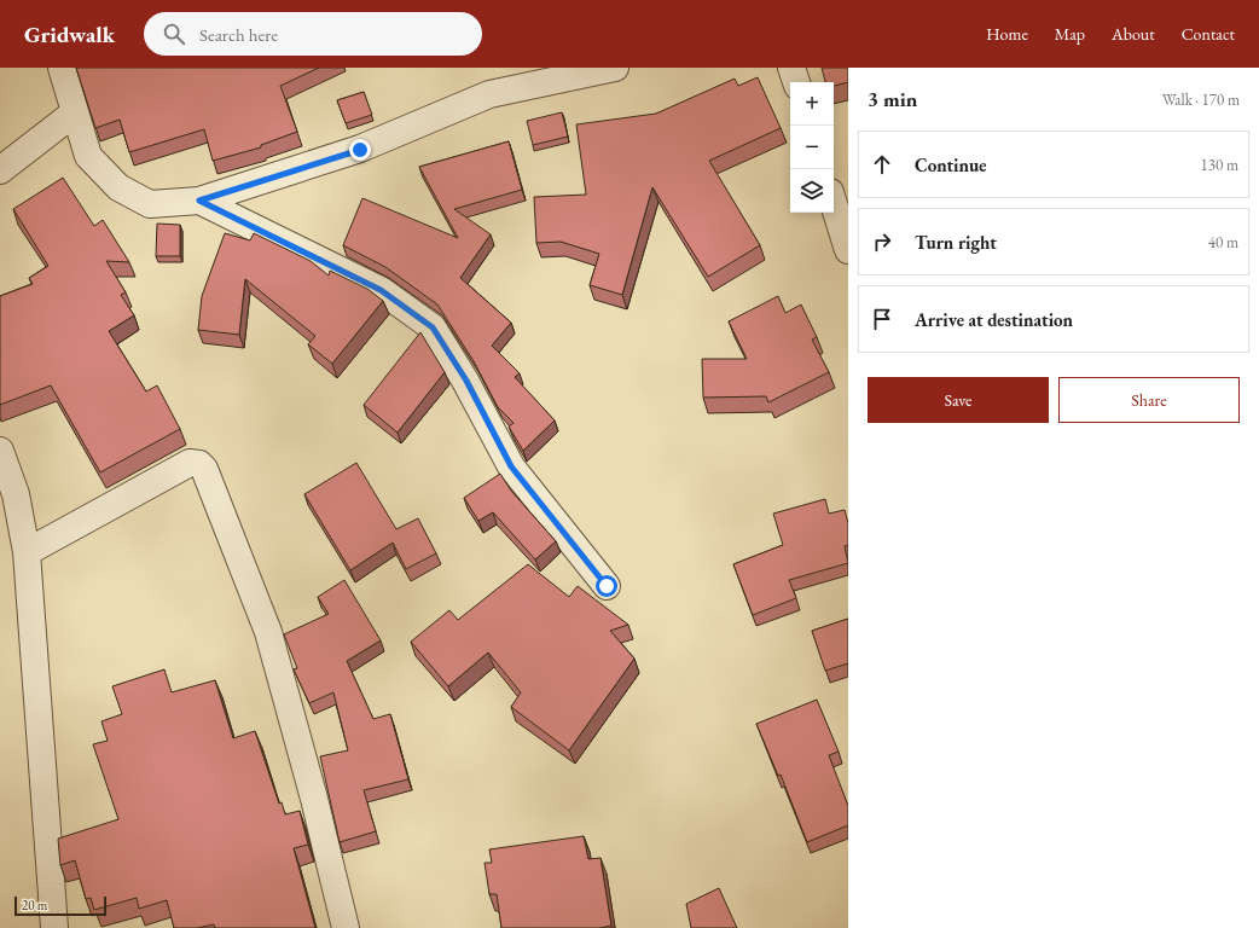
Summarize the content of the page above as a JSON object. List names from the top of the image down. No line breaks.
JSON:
{"scale_bar":"20 m","page":{"header":"Gridwalk","search":"Search here","nav":["Home","Map","About","Contact"],"heading":["3 min","Walk · 170 m"],"map_buttons":["+","−"],"list":[["Continue","130 m"],["Turn right","40 m"],"Arrive at destination"],"buttons":["Save","Share"],"scale":"20 m"}}
